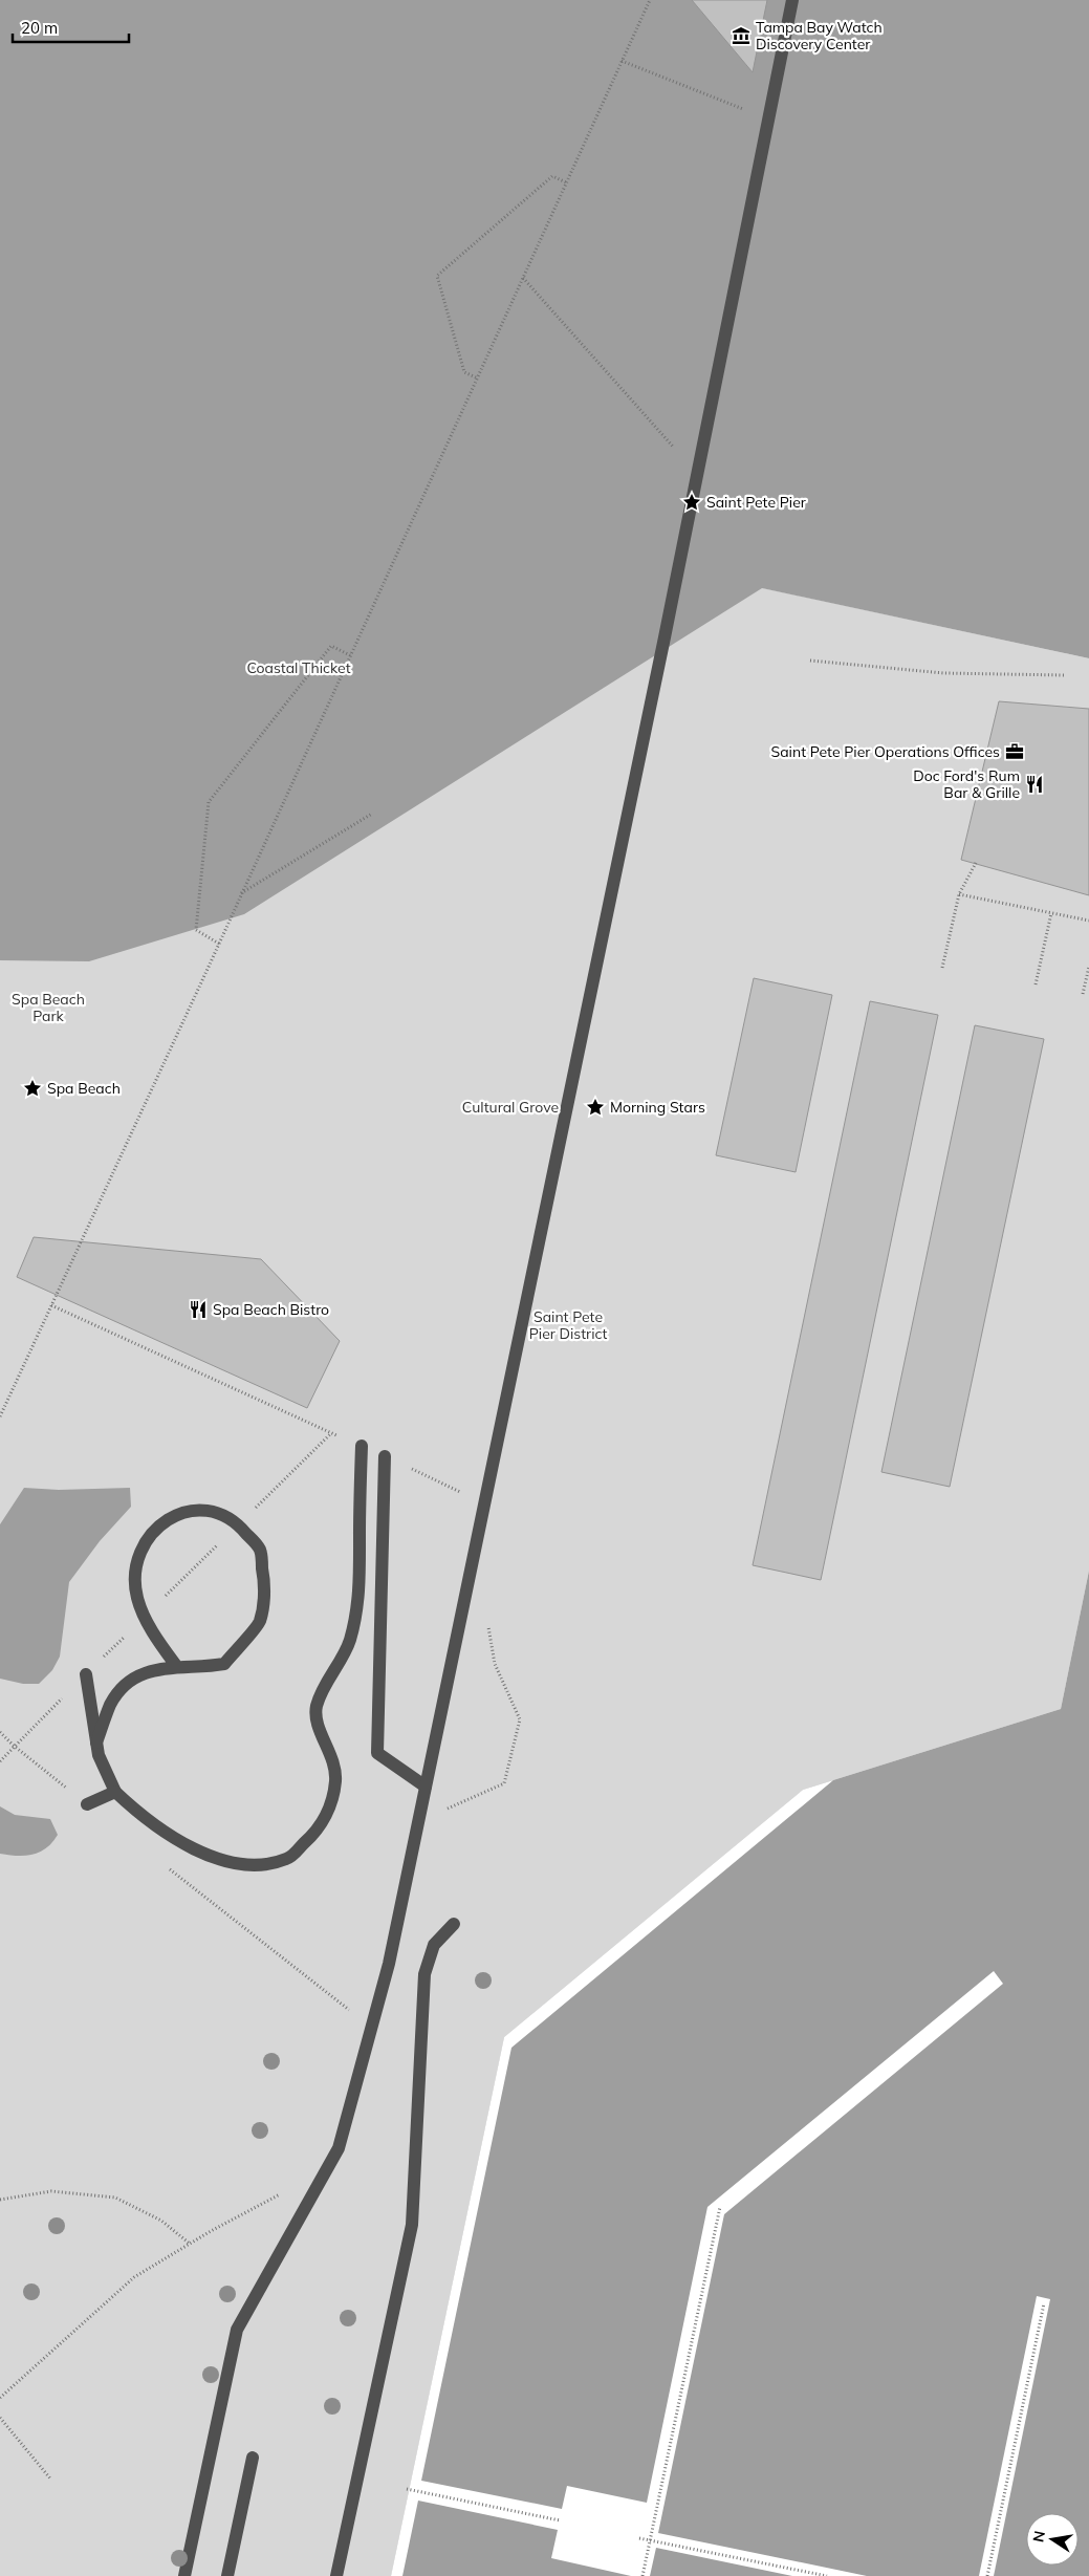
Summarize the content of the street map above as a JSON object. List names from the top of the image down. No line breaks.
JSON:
{"parks":["Coastal Thicket","Spa Beach Park","Cultural Grove","Saint Pete Pier District"],"places":{"museum":["Tampa Bay Watch Discovery Center"],"place":["Saint Pete Pier","Spa Beach","Morning Stars"],"office":["Saint Pete Pier Operations Offices"],"restaurant":["Doc Ford's Rum Bar & Grille","Spa Beach Bistro"]},"scale_bar":"20 m","north":"left"}
